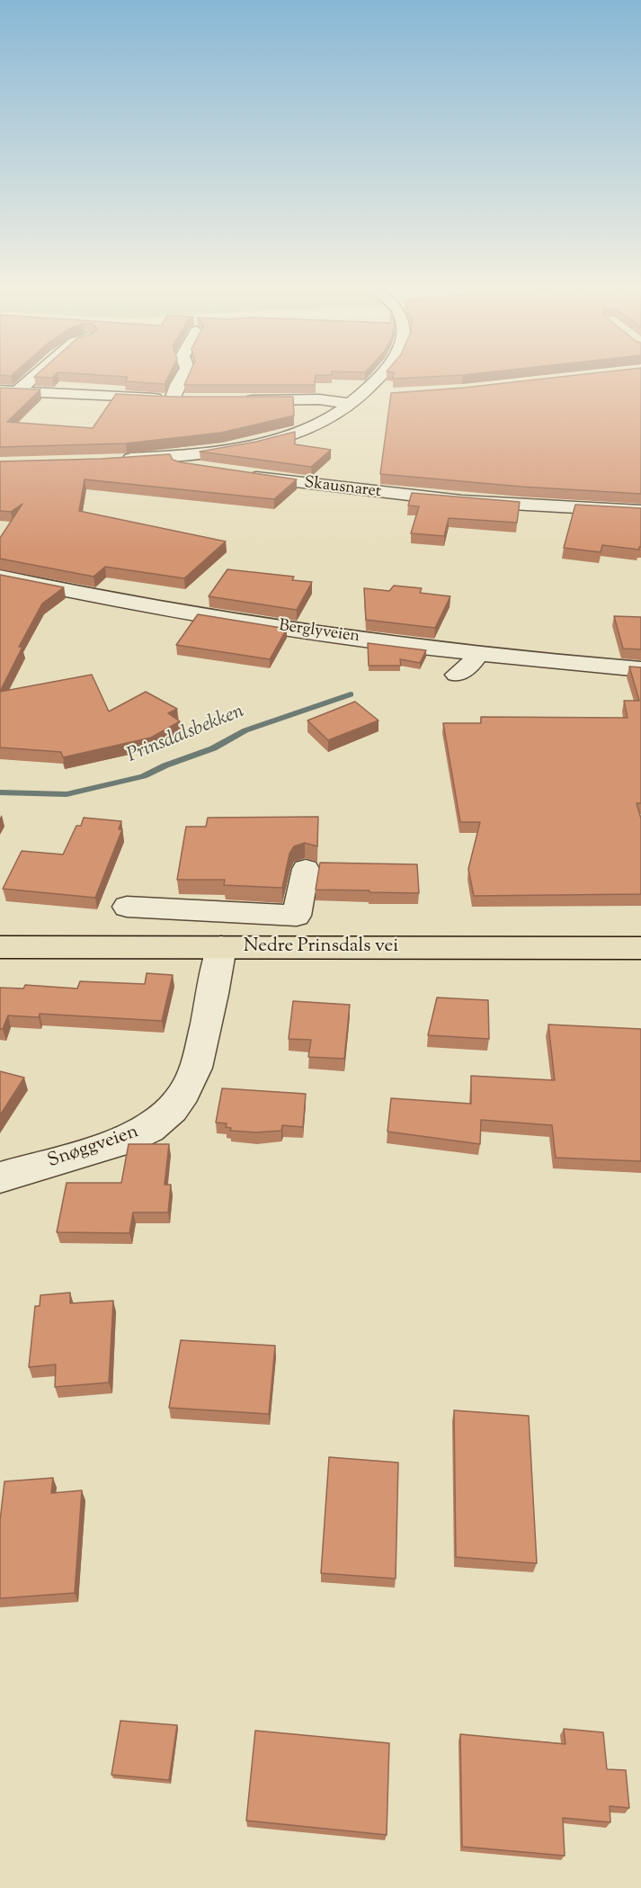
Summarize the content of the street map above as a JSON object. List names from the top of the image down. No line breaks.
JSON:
{"streets":{"main road":["Nedre Prinsdals vei"],"street":["Skausnaret","Berglyveien","Snøggveien"]},"crossings":[["Nedre Prinsdals vei","Snøggveien"]],"water":["Prinsdalsbekken"]}
